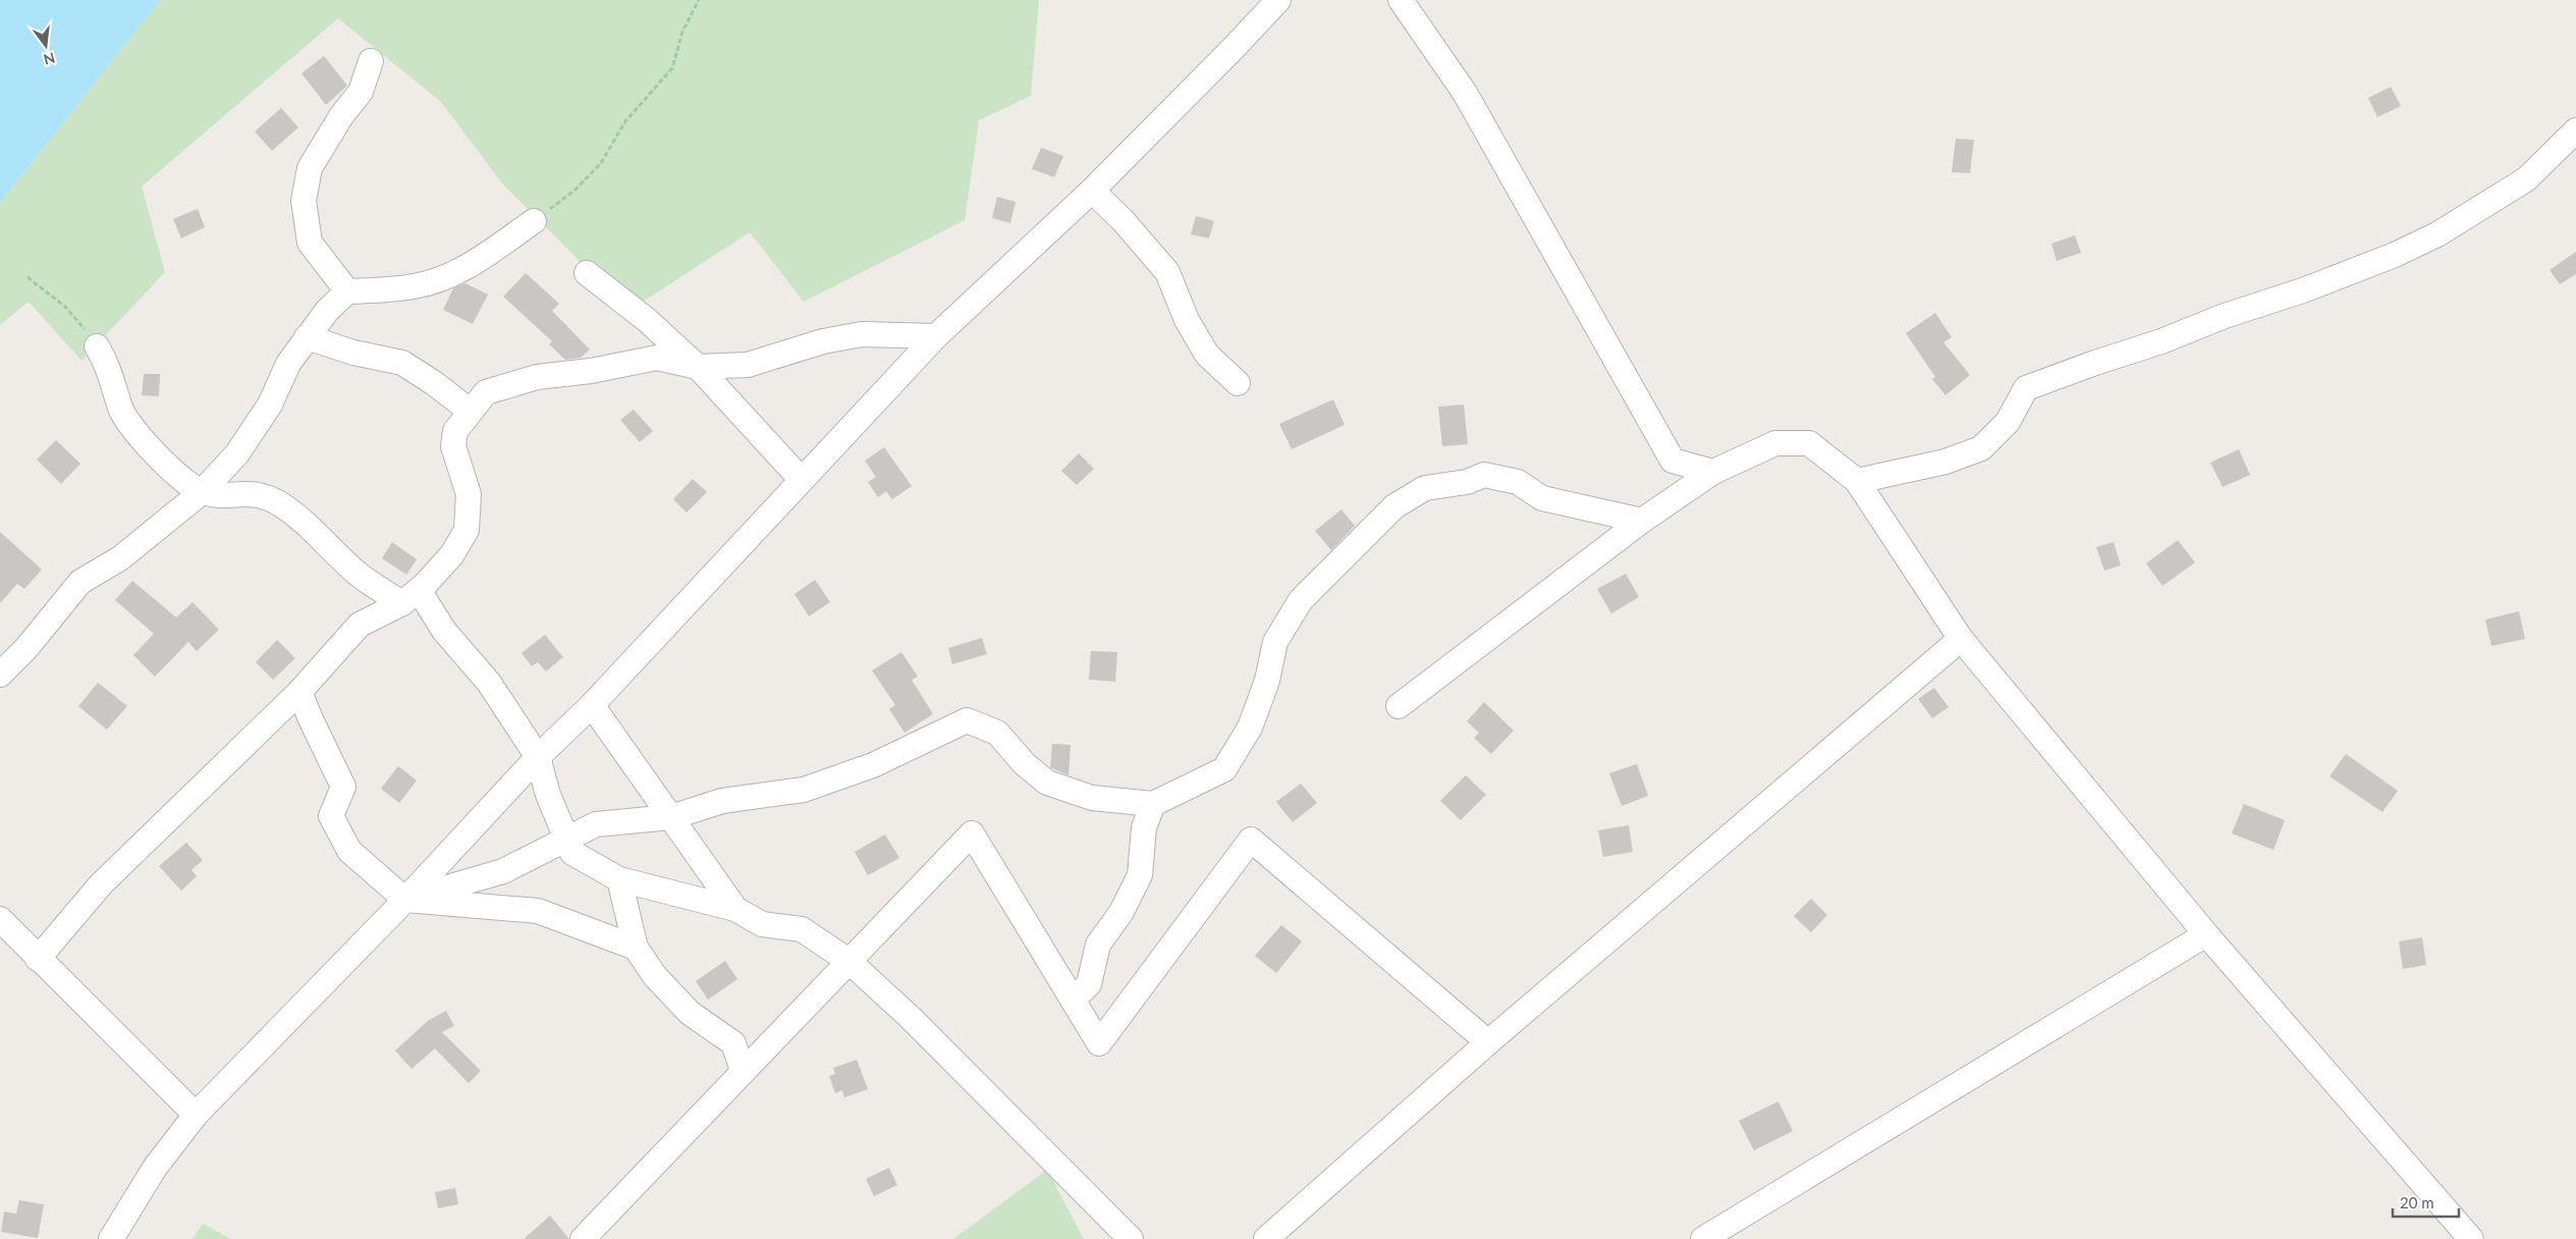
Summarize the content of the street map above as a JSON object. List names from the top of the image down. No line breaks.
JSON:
{"scale_bar":"20 m","north":"bottom"}
